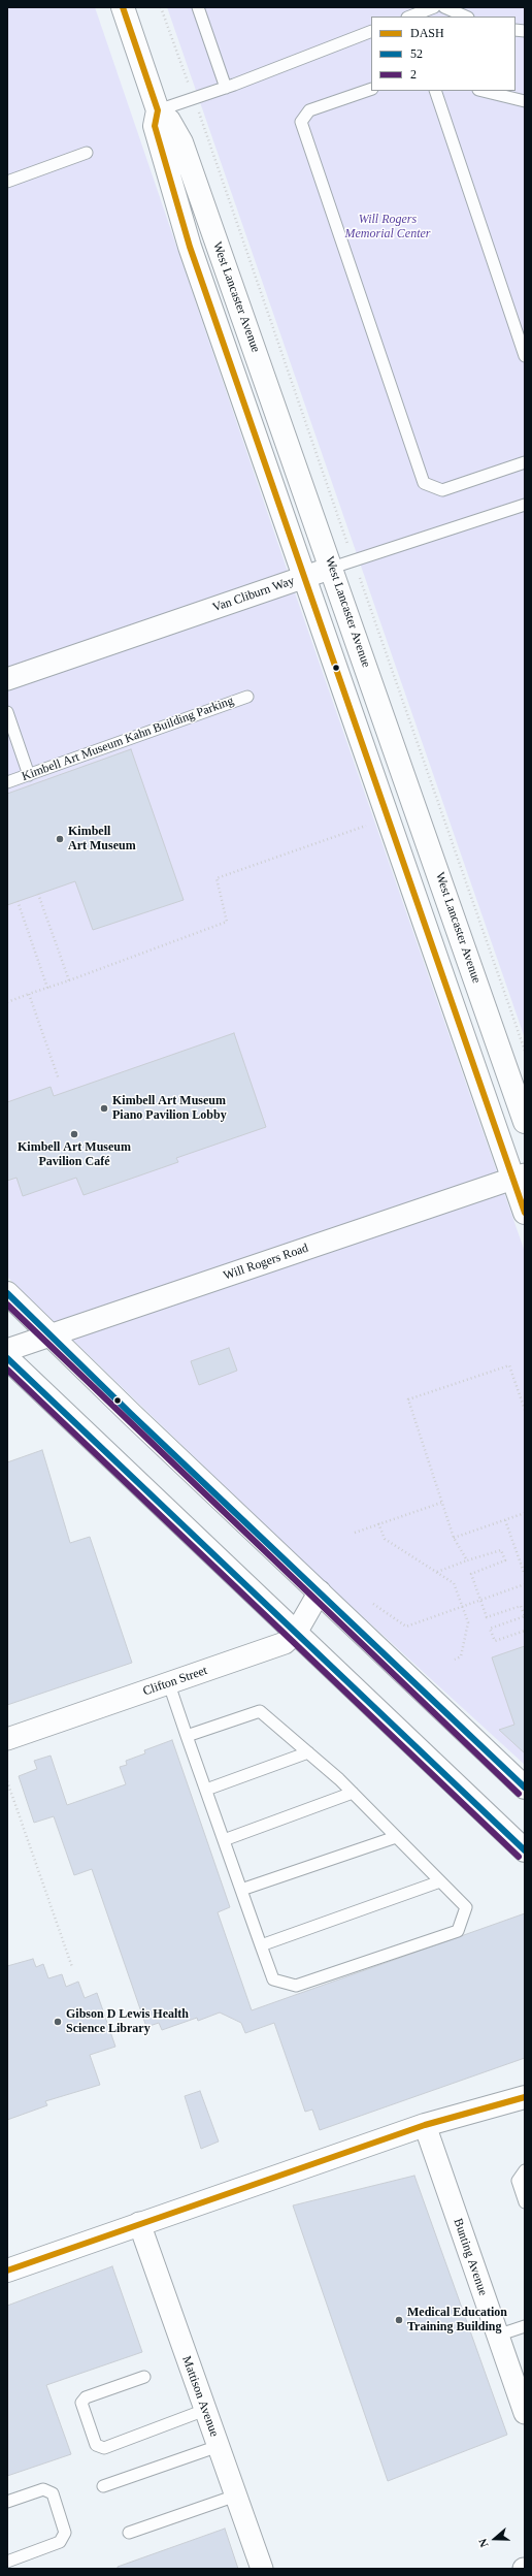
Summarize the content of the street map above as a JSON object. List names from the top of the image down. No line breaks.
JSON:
{"streets":{"main road":["West Lancaster Avenue"],"street":["Van Cliburn Way","Will Rogers Road","Clifton Street","Bunting Avenue","Mattison Avenue"],"lane":["Kimbell Art Museum Kahn Building Parking"]},"crossings":[["West Lancaster Avenue","Van Cliburn Way"],["West Lancaster Avenue","Will Rogers Road"]],"parks":["Will Rogers Memorial Center"],"places":["Kimbell Art Museum","Kimbell Art Museum Piano Pavilion Lobby","Kimbell Art Museum Pavilion Café","Gibson D Lewis Health Science Library","Medical Education Training Building"],"lines":["transit line DASH","transit line 52","transit line 2"],"legend":["DASH","52","2"],"north":"left"}
